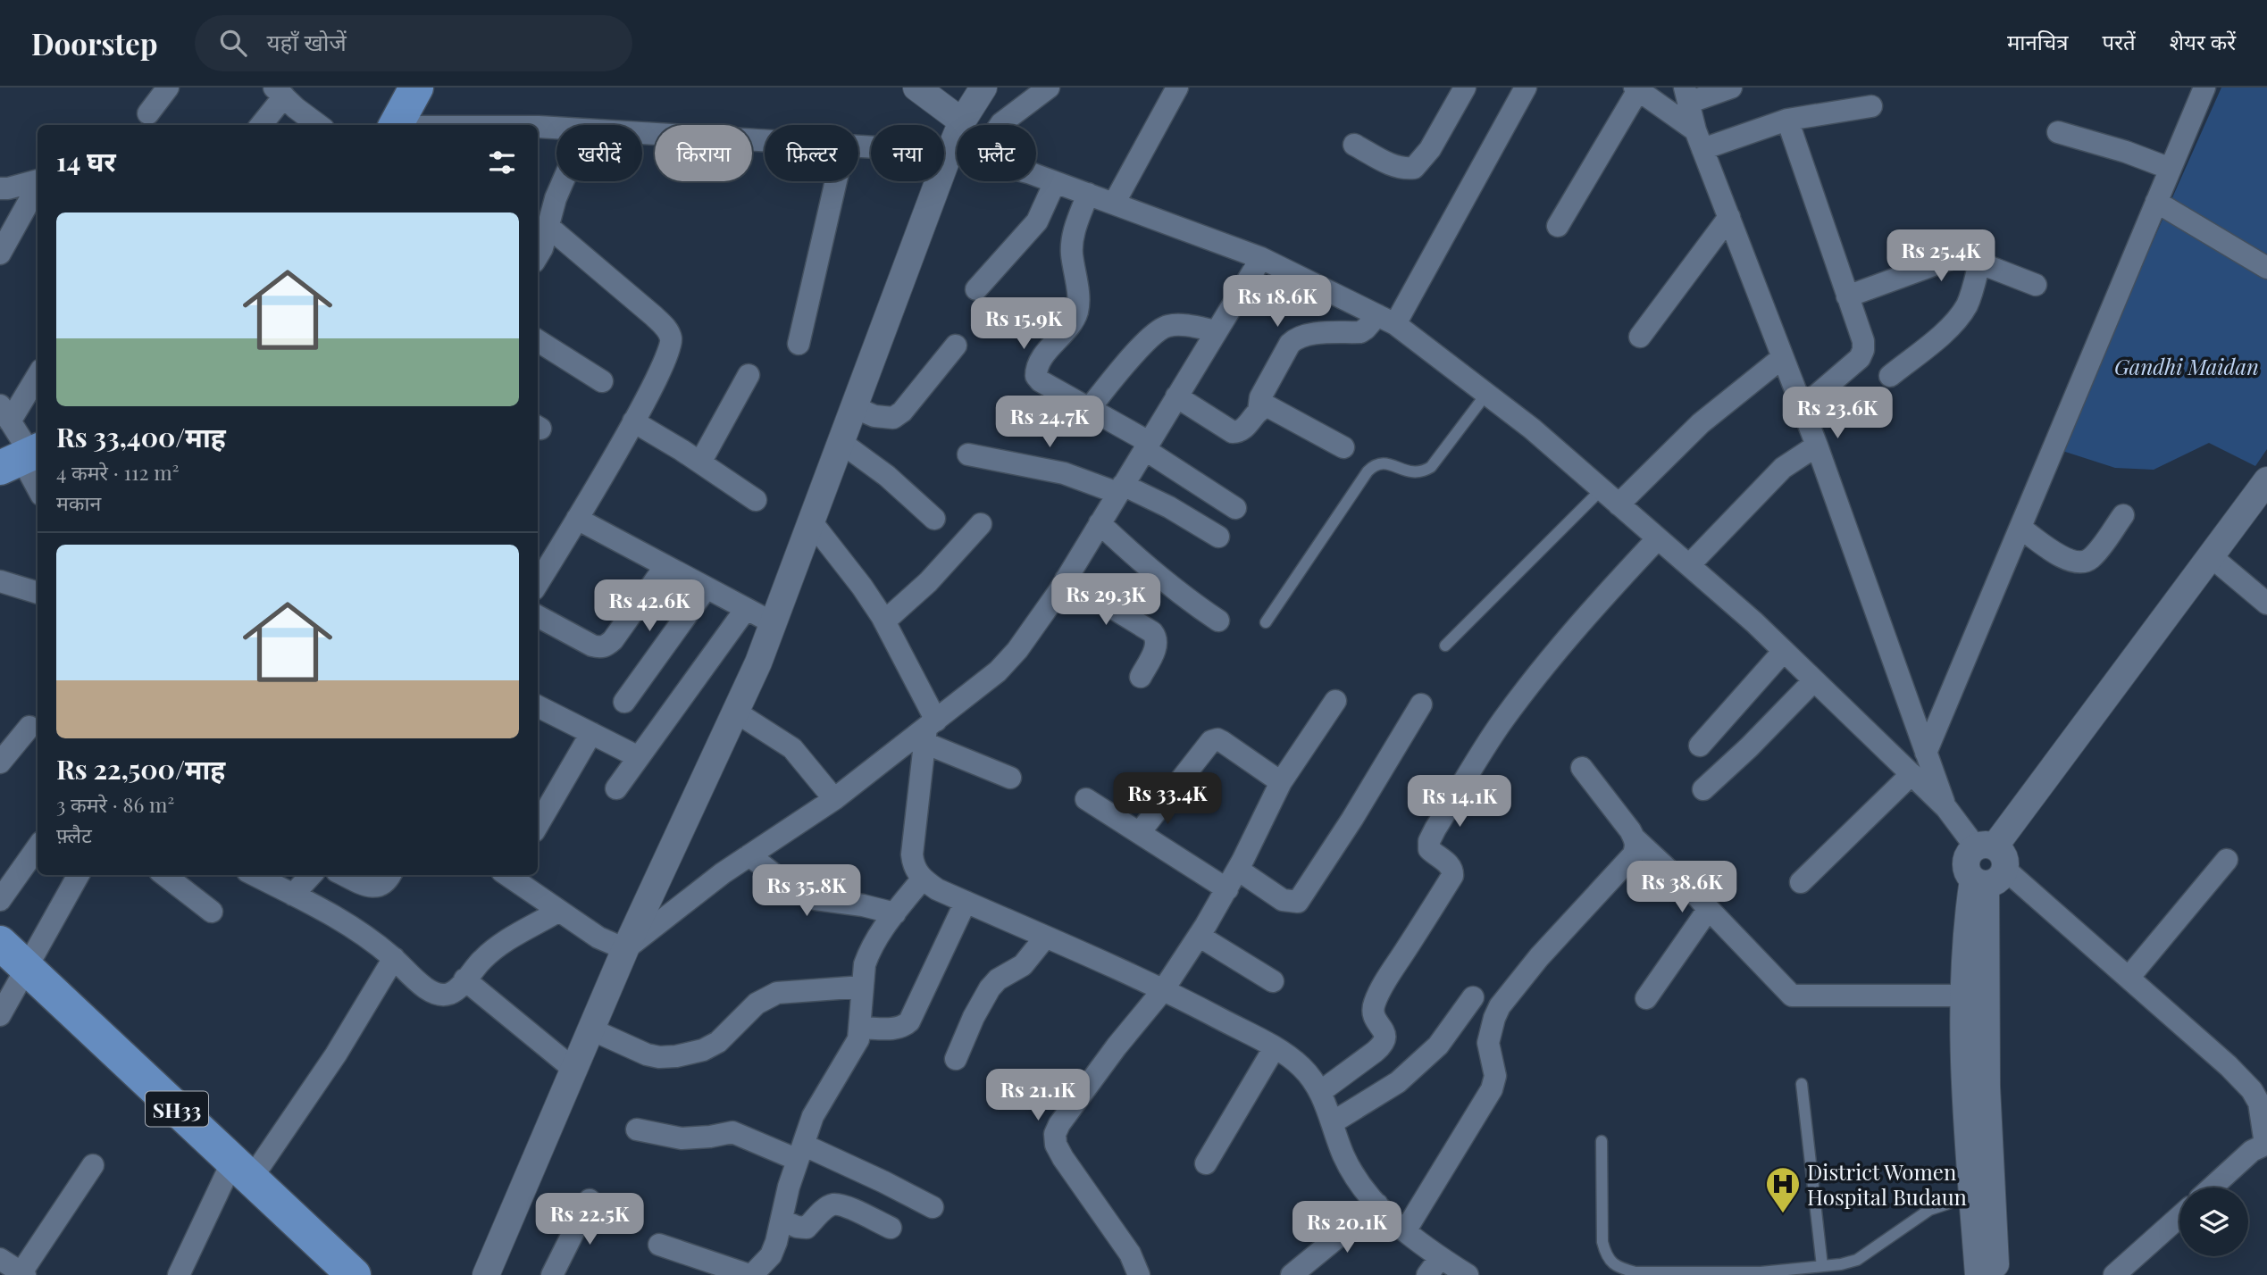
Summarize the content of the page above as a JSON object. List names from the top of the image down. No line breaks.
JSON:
{"streets":{"main road":["SH33"]},"parks":["Gandhi Maidan"],"places":{"hospital":["District Women Hospital Budaun"]},"page":{"header":"Doorstep","search":"यहाँ खोजें","nav":["मानचित्र","परतें","शेयर करें"],"chip":["खरीदें","किराया","फ़िल्टर","नया","फ़्लैट"],"heading":"14 घर","list":[{"name":"Rs 33,400/माह","note":"4 कमरे · 112 m² · मकान"},{"name":"Rs 22,500/माह","note":"3 कमरे · 86 m² · फ़्लैट"}],"price":["Rs 25.4K","Rs 18.6K","Rs 15.9K","Rs 23.6K","Rs 24.7K","Rs 29.3K","Rs 42.6K","Rs 33.4K","Rs 14.1K","Rs 38.6K","Rs 35.8K","Rs 21.1K","Rs 22.5K","Rs 20.1K"]}}
